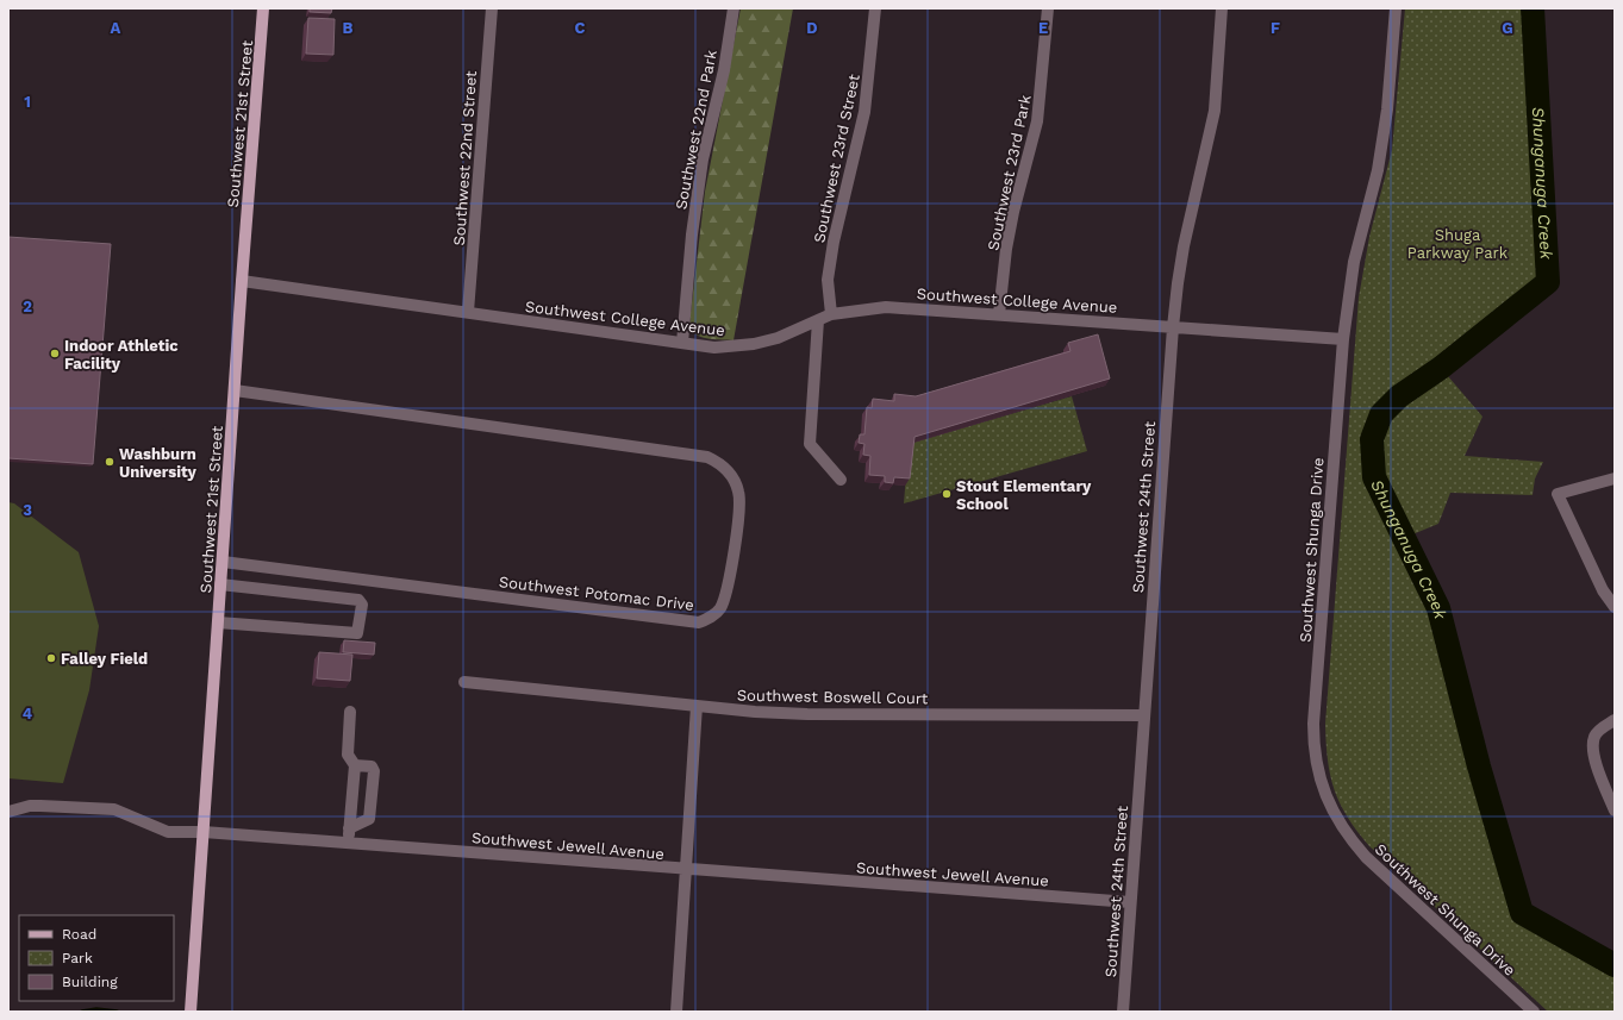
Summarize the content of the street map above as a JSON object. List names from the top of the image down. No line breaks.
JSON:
{"streets":{"main road":["Southwest 21st Street"],"street":["Southwest 22nd Park","Southwest 22nd Street","Southwest 23rd Street","Southwest 23rd Park","Southwest College Avenue","Southwest 24th Street","Southwest Shunga Drive","Southwest Potomac Drive","Southwest Boswell Court","Southwest Jewell Avenue"]},"crossings":[["Southwest 21st Street","Southwest College Avenue"],["Southwest 21st Street","Southwest Potomac Drive"],["Southwest 21st Street","Southwest Jewell Avenue"],["Southwest 22nd Park","Southwest College Avenue"],["Southwest 22nd Street","Southwest College Avenue"],["Southwest 23rd Street","Southwest College Avenue"],["Southwest 23rd Park","Southwest College Avenue"],["Southwest College Avenue","Southwest 24th Street"],["Southwest College Avenue","Southwest Shunga Drive"],["Southwest 24th Street","Southwest Boswell Court"],["Southwest 24th Street","Southwest Jewell Avenue"]],"water":["Shunganuga Creek"],"parks":["Shuga Parkway Park"],"places":["Indoor Athletic Facility","Washburn University","Stout Elementary School","Falley Field"],"legend":["Road","Park","Building"],"grid":{"columns":["A","B","C","D","E","F","G"],"rows":["1","2","3","4"]}}
